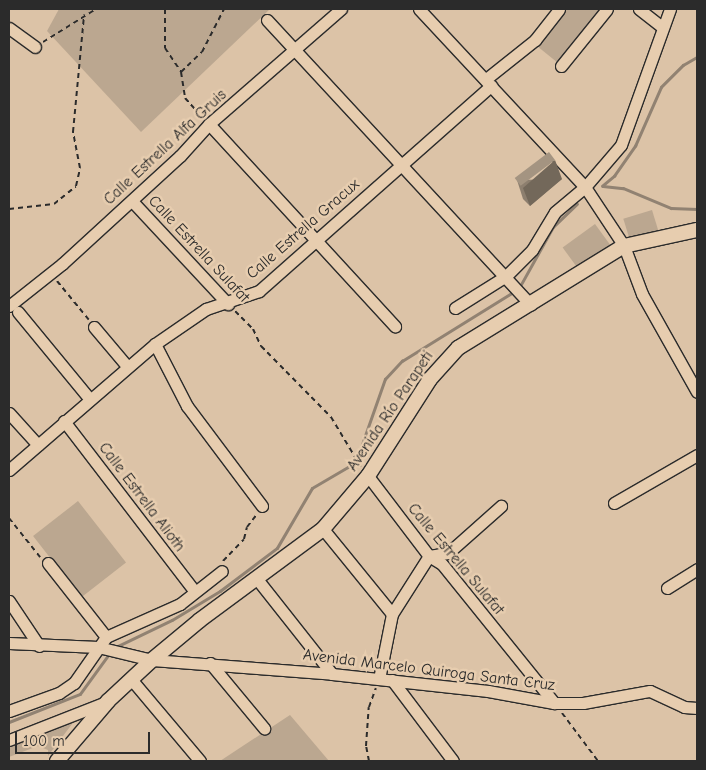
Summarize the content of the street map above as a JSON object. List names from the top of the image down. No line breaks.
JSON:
{"streets":{"main road":["Avenida Río Parapeti"],"street":["Calle Estrella Alfa Gruis","Calle Estrella Gracux","Calle Estrella Sulafat","Calle Estrella Alioth","Avenida Marcelo Quiroga Santa Cruz"]},"crossings":[["Calle Estrella Alfa Gruis","Calle Estrella Sulafat"],["Calle Estrella Gracux","Calle Estrella Sulafat"],["Calle Estrella Gracux","Calle Estrella Alioth"],["Calle Estrella Sulafat","Avenida Río Parapeti"],["Calle Estrella Sulafat","Avenida Marcelo Quiroga Santa Cruz"],["Avenida Río Parapeti","Avenida Marcelo Quiroga Santa Cruz"]],"scale_bar":"100 m"}
